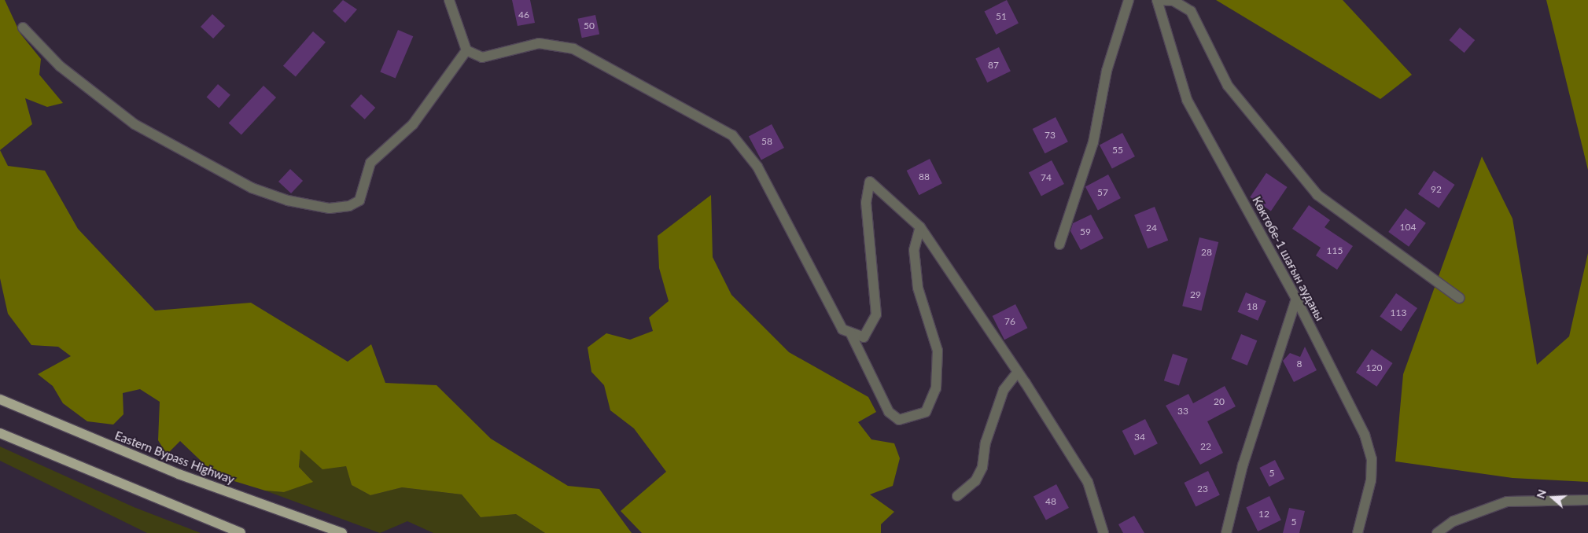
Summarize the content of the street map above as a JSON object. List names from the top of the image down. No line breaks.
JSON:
{"streets":{"main road":["Eastern Bypass Highway"],"street":["Көктөбе-1 шағын ауданы"]},"house_numbers":["46","51","50","87","73","58","55","88","74","92","57","104","24","59","115","28","29","18","113","76","8","120","20","33","34","22","5","23","48","12","5"],"north":"left"}
